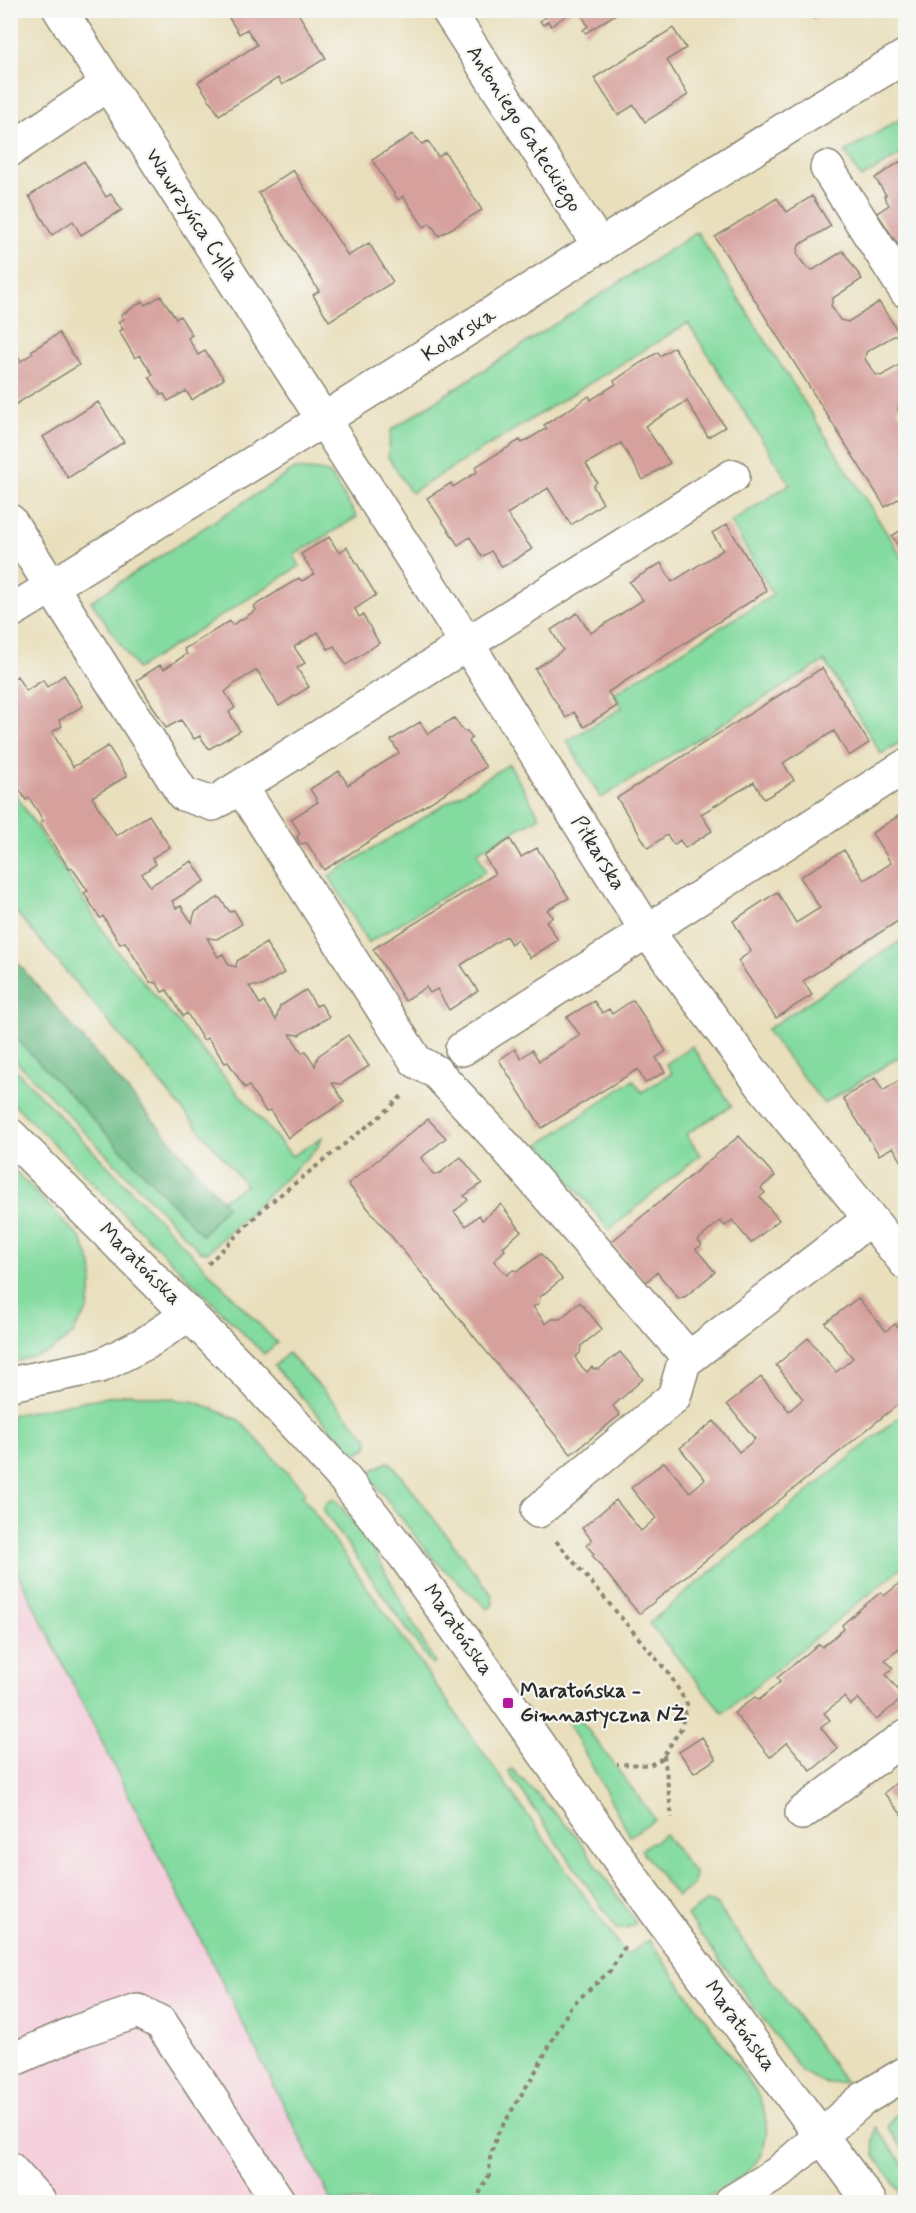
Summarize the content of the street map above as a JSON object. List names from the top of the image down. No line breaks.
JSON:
{"streets":{"street":["Antoniego Gałeckiego","Wawrzyńca Cylla","Kolarska","Piłkarska","Maratońska"]},"crossings":[["Antoniego Gałeckiego","Kolarska"],["Wawrzyńca Cylla","Kolarska"],["Wawrzyńca Cylla","Piłkarska"],["Kolarska","Piłkarska"]],"places":{"transit":["Maratońska - Gimnastyczna NŻ"]}}
